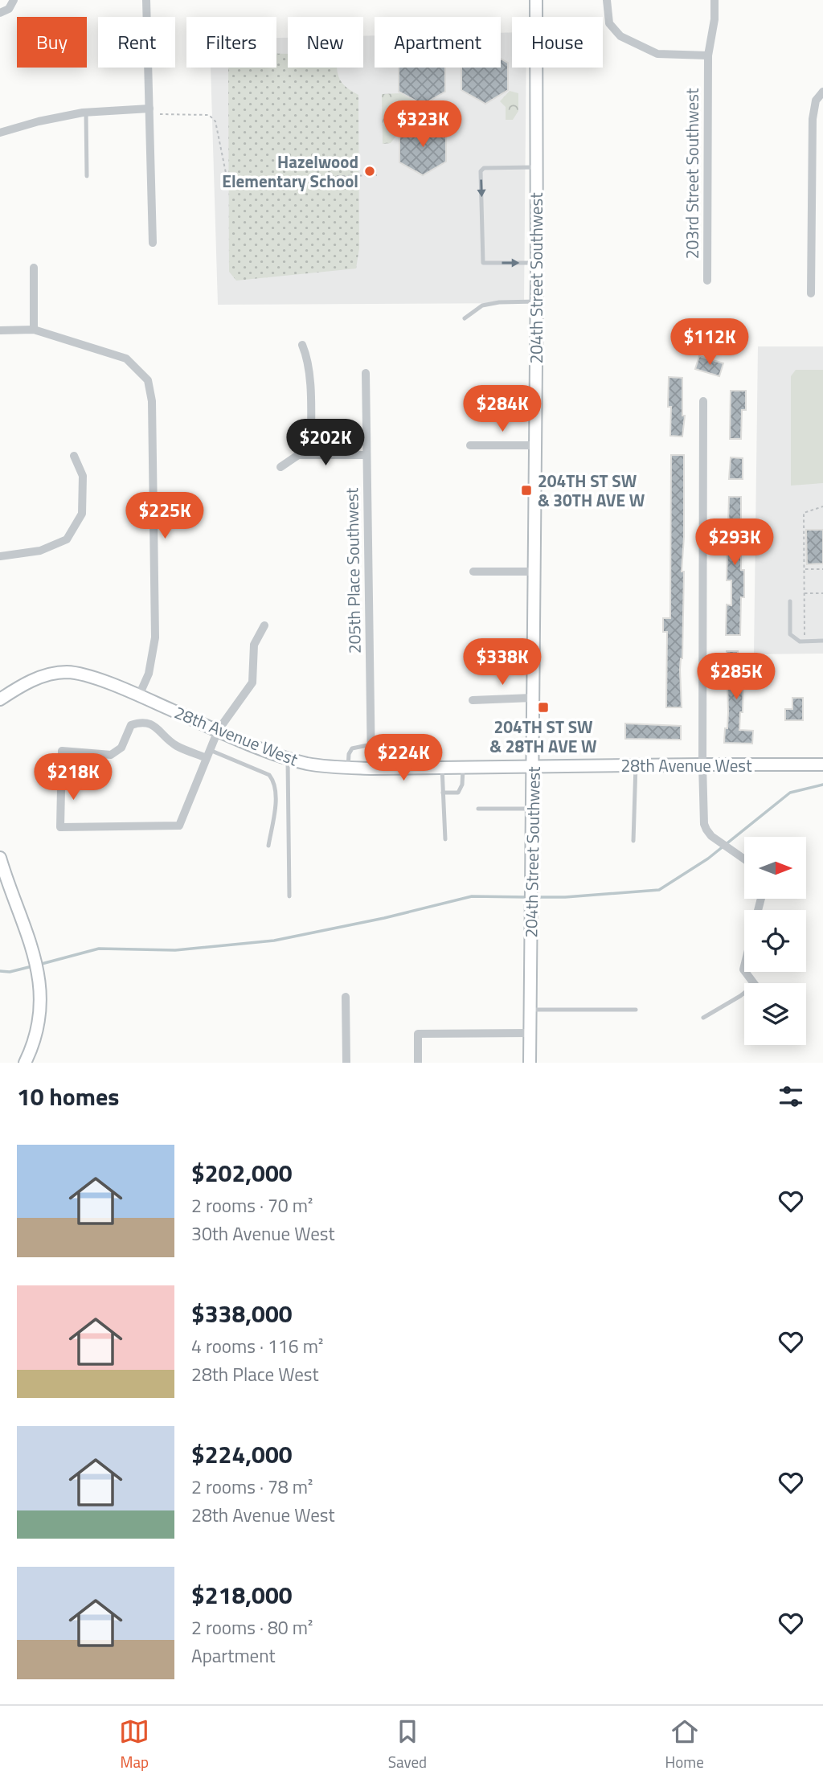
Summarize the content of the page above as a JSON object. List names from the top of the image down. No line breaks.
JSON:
{"streets":{"street":["203rd Street Southwest","204th Street Southwest","205th Place Southwest","28th Avenue West"]},"crossings":[["204th Street Southwest","28th Avenue West"],["205th Place Southwest","28th Avenue West"]],"places":{"other":["Hazelwood Elementary School"],"transit":["204TH ST SW & 30TH AVE W","204TH ST SW & 28TH AVE W"]},"north":"right","page":{"chip":["Buy","Rent","Filters","New","Apartment","House"],"price":["$323K","$112K","$284K","$202K","$225K","$293K","$338K","$285K","$224K","$218K"],"heading":"10 homes","list":[{"name":"$202,000","note":"2 rooms · 70 m² · 30th Avenue West"},{"name":"$338,000","note":"4 rooms · 116 m² · 28th Place West"},{"name":"$224,000","note":"2 rooms · 78 m² · 28th Avenue West"},{"name":"$218,000","note":"2 rooms · 80 m² · Apartment"}],"tabs":["Map","Saved","Home"]}}
